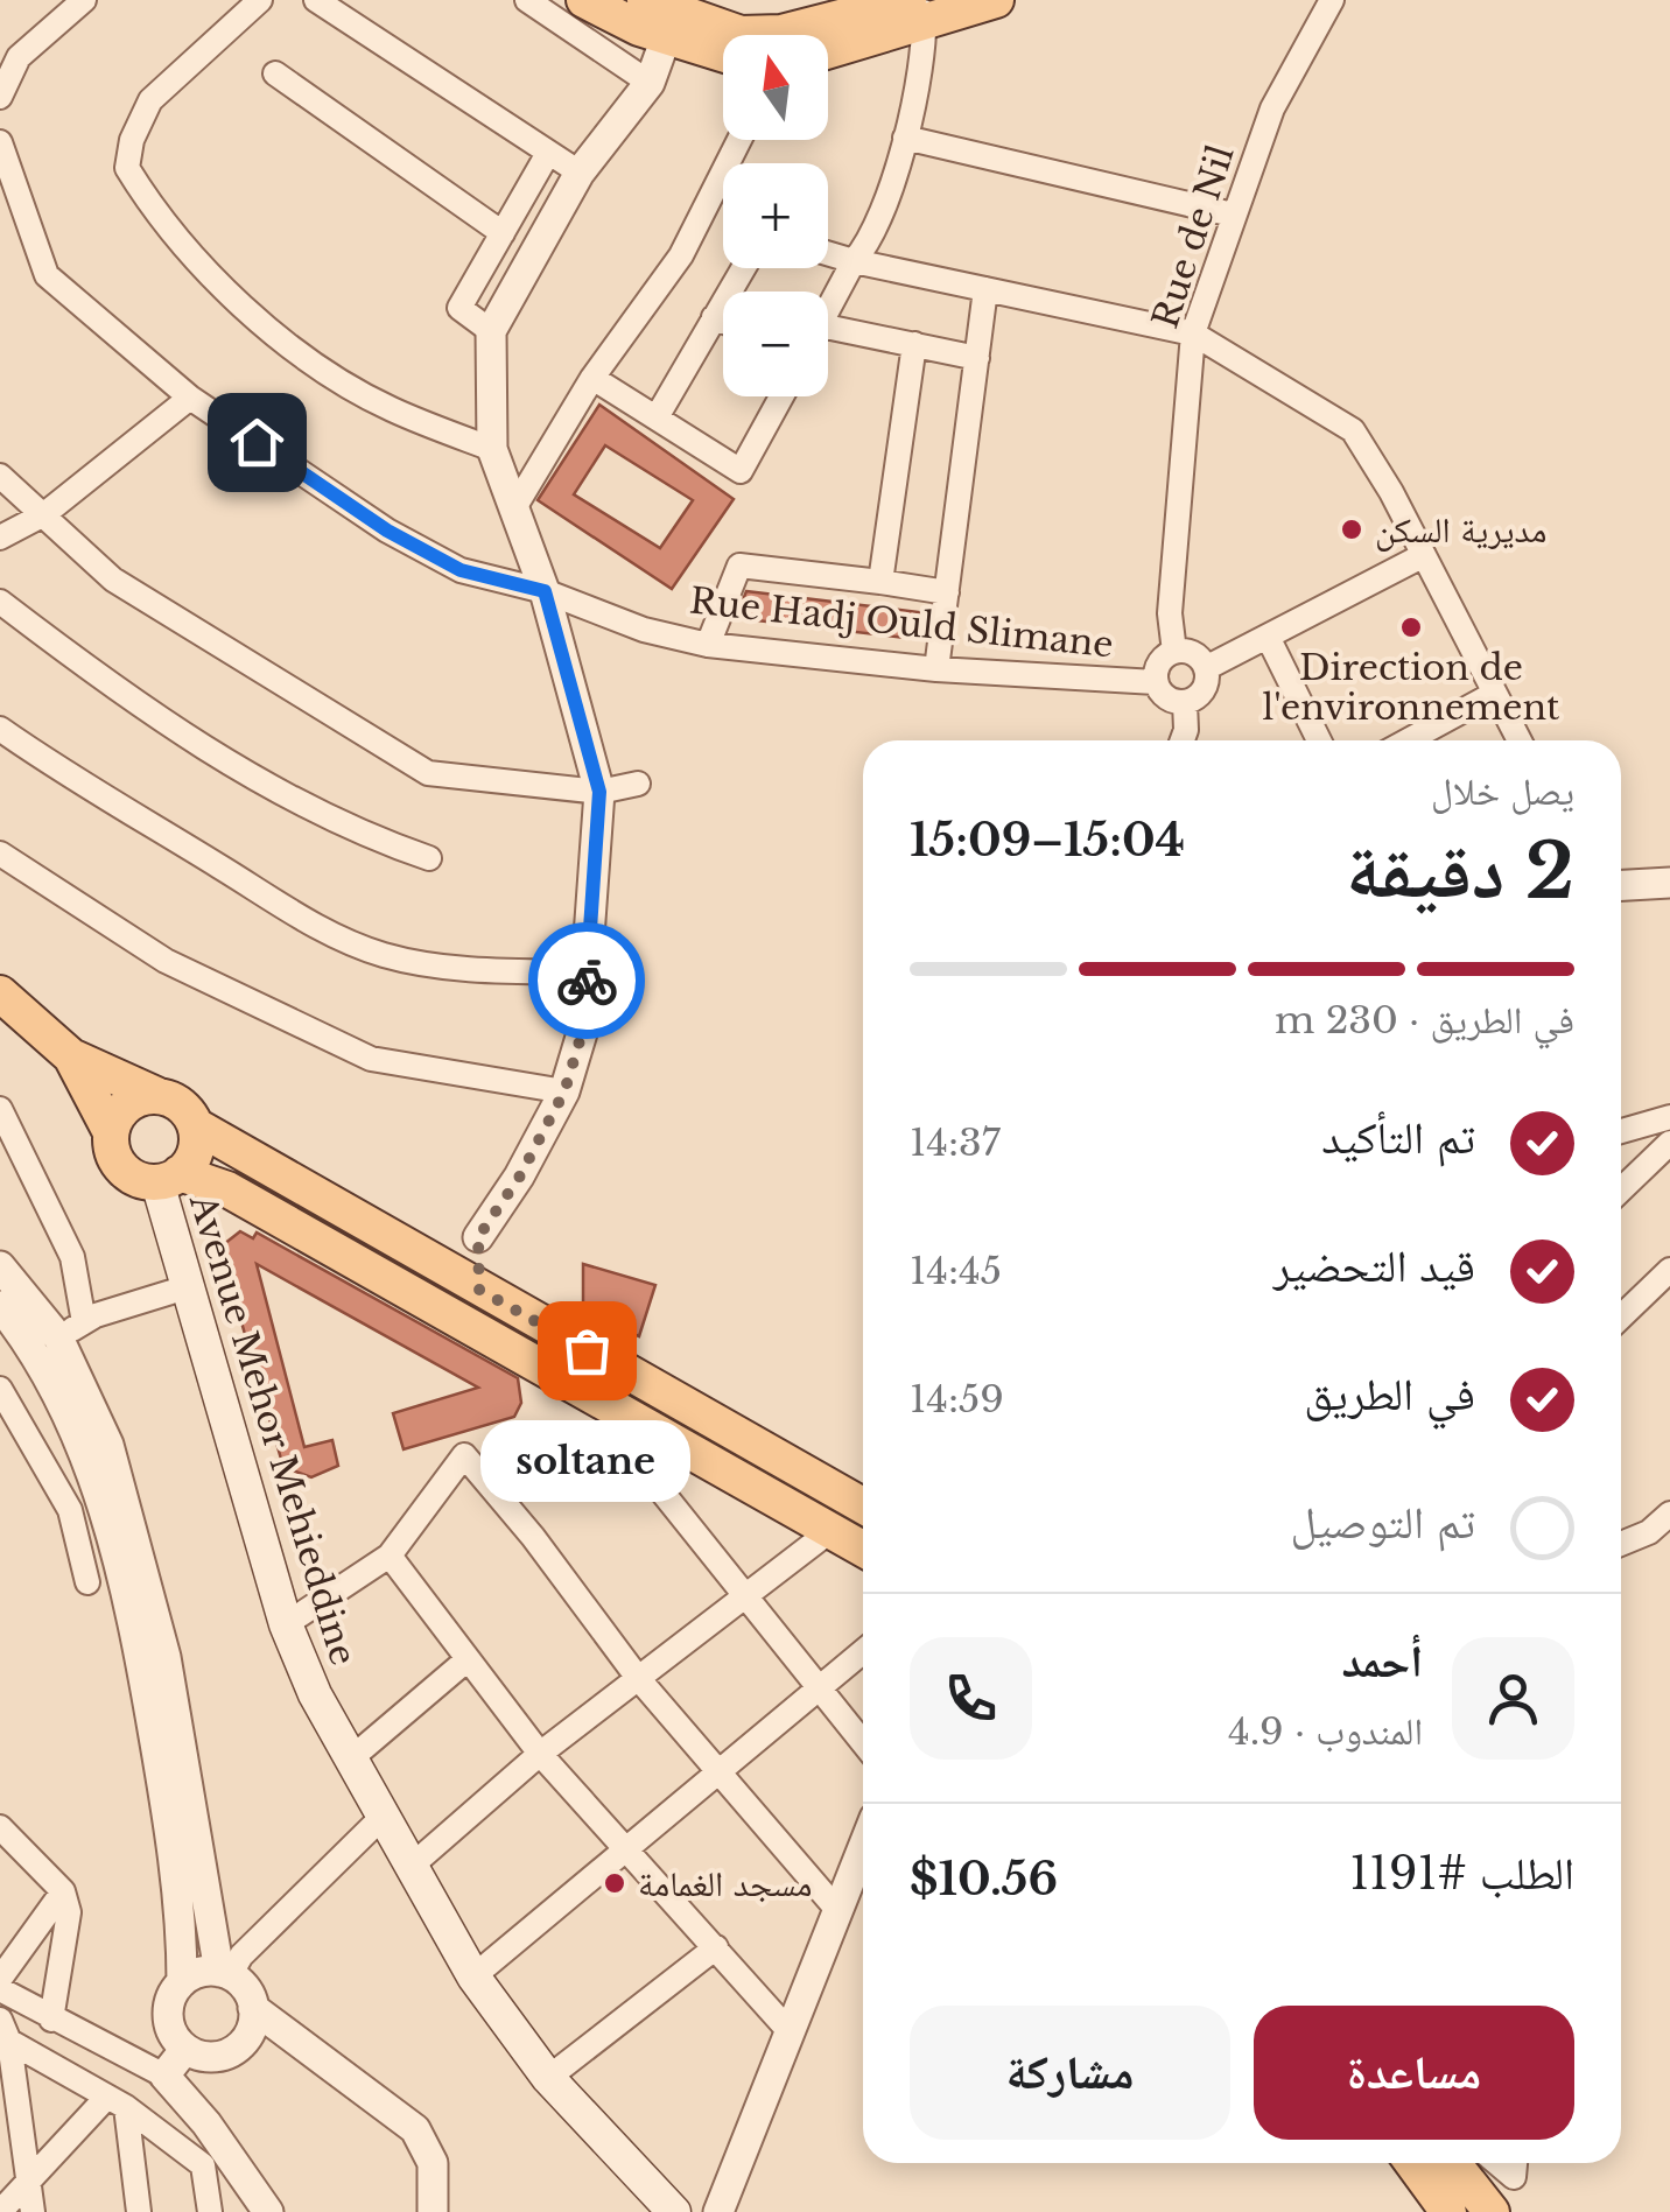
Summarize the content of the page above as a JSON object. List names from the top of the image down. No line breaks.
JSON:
{"streets":{"main road":["Avenue Mehor Mehieddine"],"street":["Rue de Nil","Rue Hadj Ould Slimane"]},"crossings":[["Rue de Nil","Rue Hadj Ould Slimane"]],"places":["مديرية السكن","Direction de l'environnement","soltane","مسجد الغمامة"],"north":"top","page":{"map_buttons":["+","−"],"heading":["2 دقيقة","يصل خلال","15:04–15:09"],"panel":["أحمد","المندوب · 4.9","الطلب #1191","$10.56"],"bar":"في الطريق · 230 m","list":[["تم التأكيد","14:37"],["قيد التحضير","14:45"],["في الطريق","14:59"],"تم التوصيل"],"bubble":"soltane","buttons":["مساعدة","مشاركة"]}}
